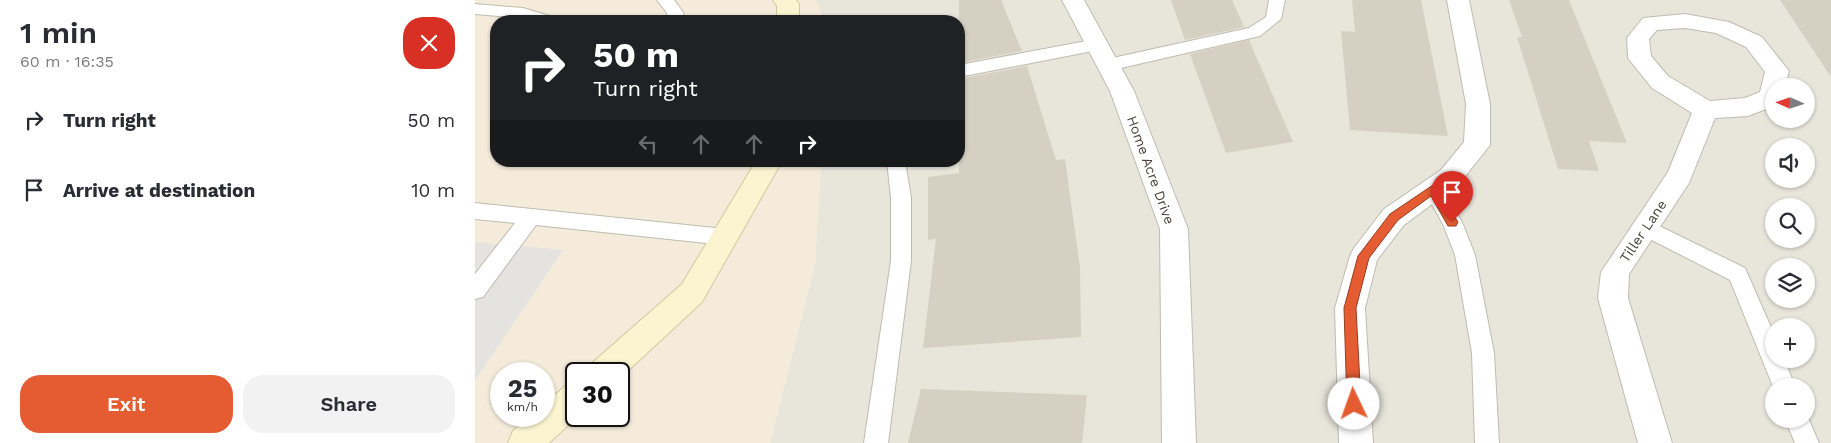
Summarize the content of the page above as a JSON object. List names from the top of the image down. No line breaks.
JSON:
{"streets":{"street":["Home Acre Drive","Tiller Lane"]},"north":"left","page":{"heading":["1 min","60 m · 16:35"],"turn":["50 m","Turn right"],"map_buttons":["+","−"],"list":[{"name":"Turn right","value":"50 m"},{"name":"Arrive at destination","value":"10 m"}],"speed":"25 km/h","limit":"30","buttons":["Exit","Share"]}}
